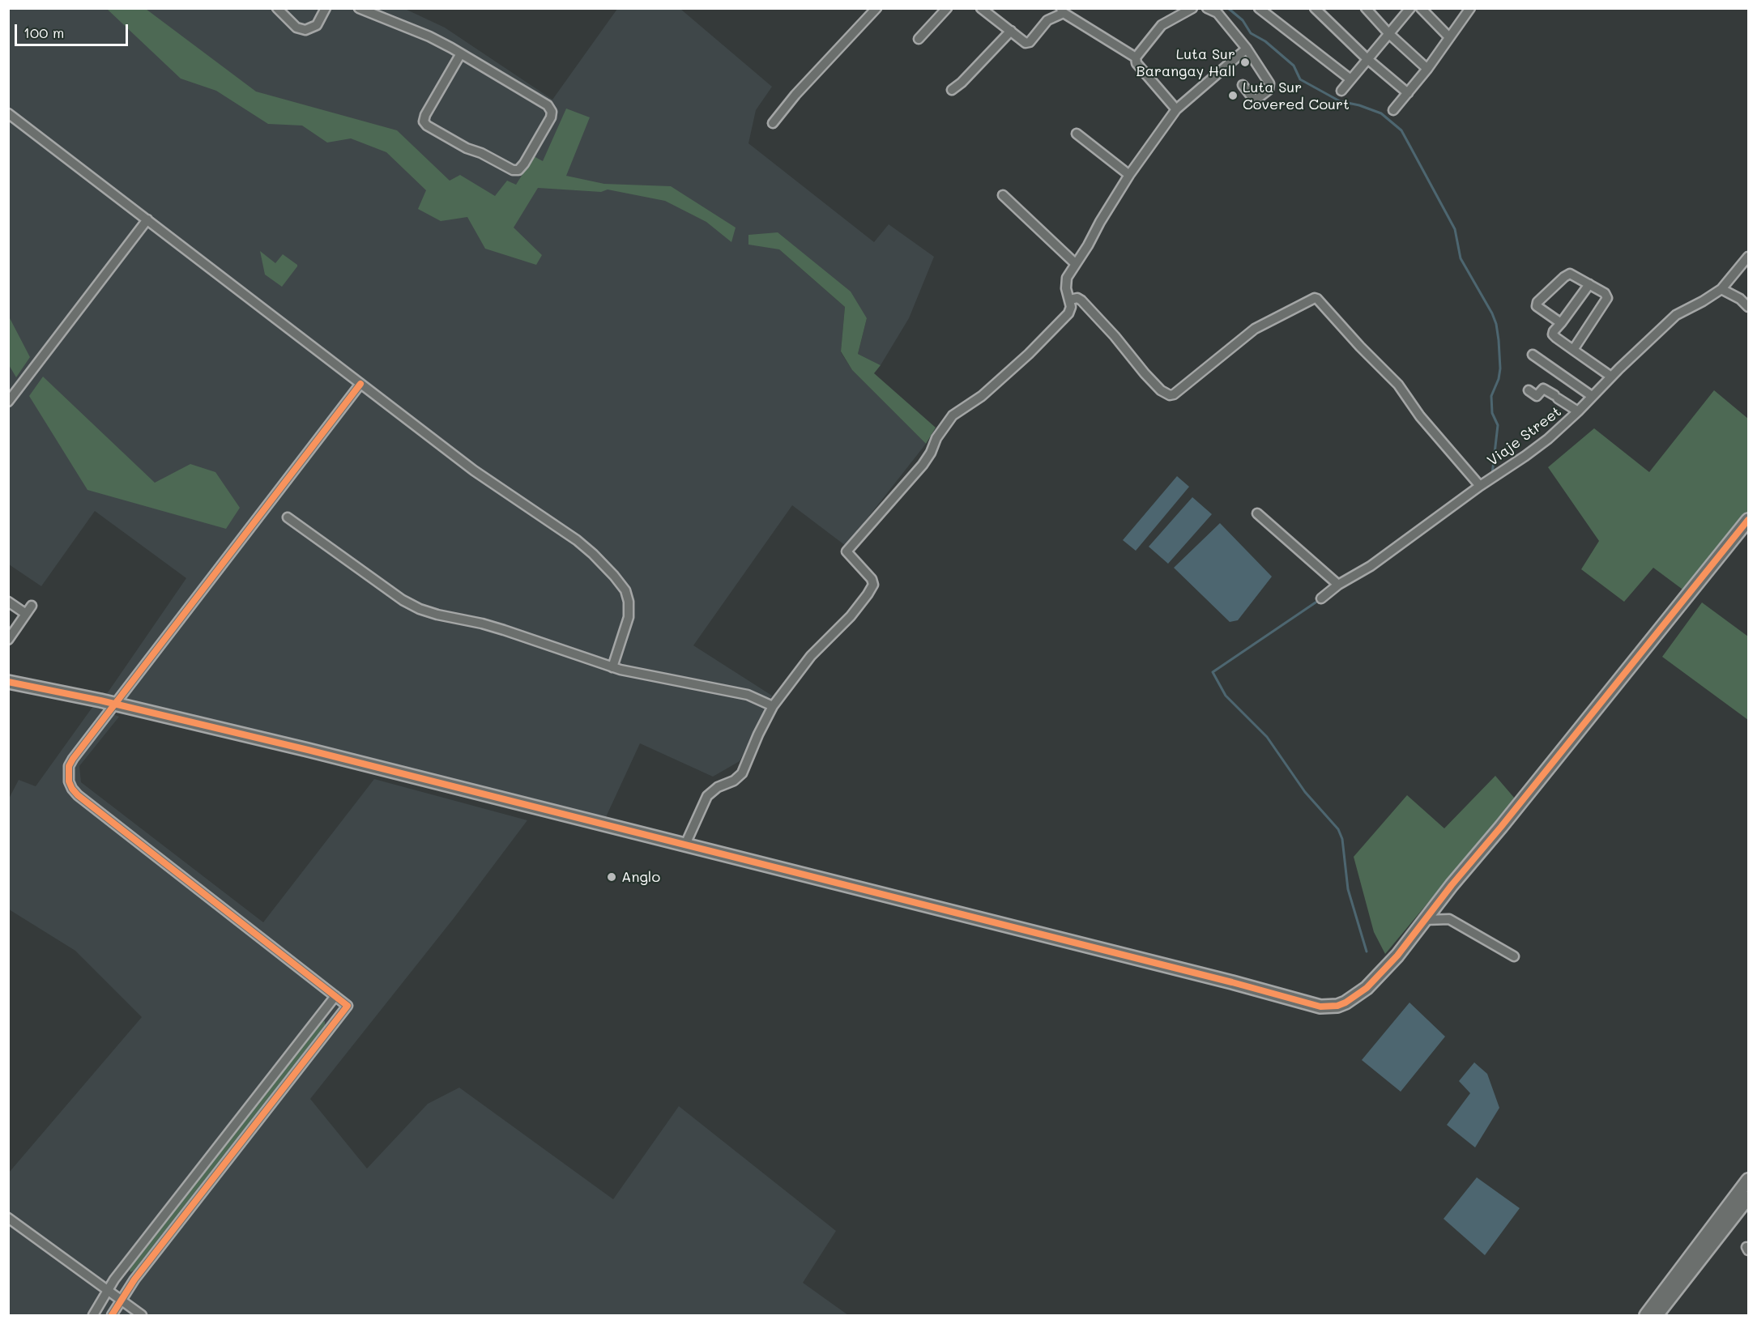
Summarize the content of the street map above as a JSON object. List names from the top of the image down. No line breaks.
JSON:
{"streets":{"street":["Viaje Street"]},"places":["Luta Sur Barangay Hall","Luta Sur Covered Court","Anglo"],"scale_bar":"100 m"}
